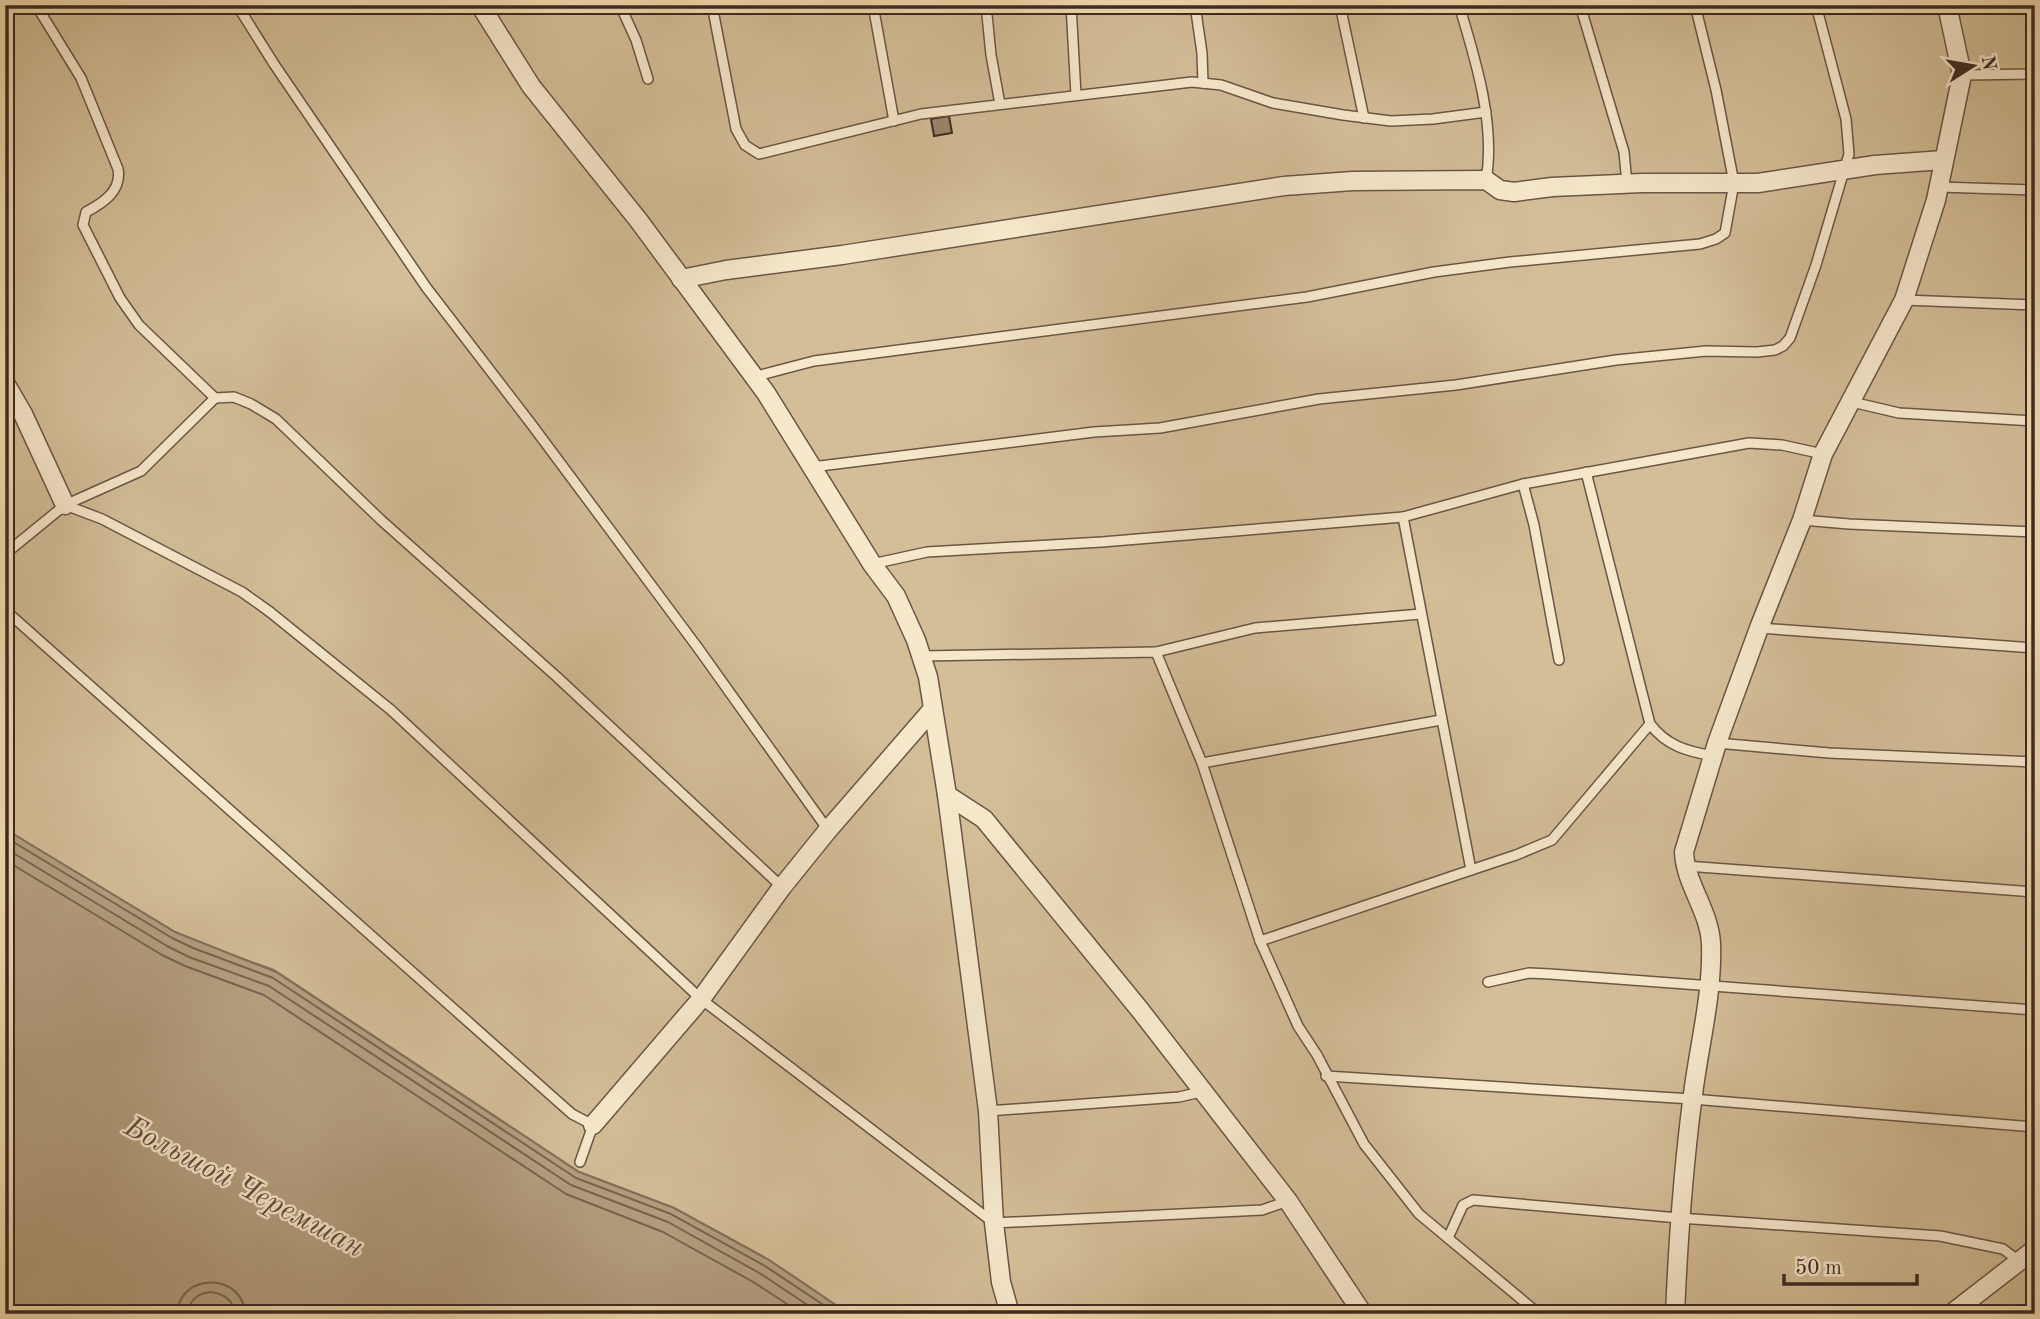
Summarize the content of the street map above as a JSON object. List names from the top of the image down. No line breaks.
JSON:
{"water":["Большой Черемшан"],"scale_bar":"50 m","north":"right"}
